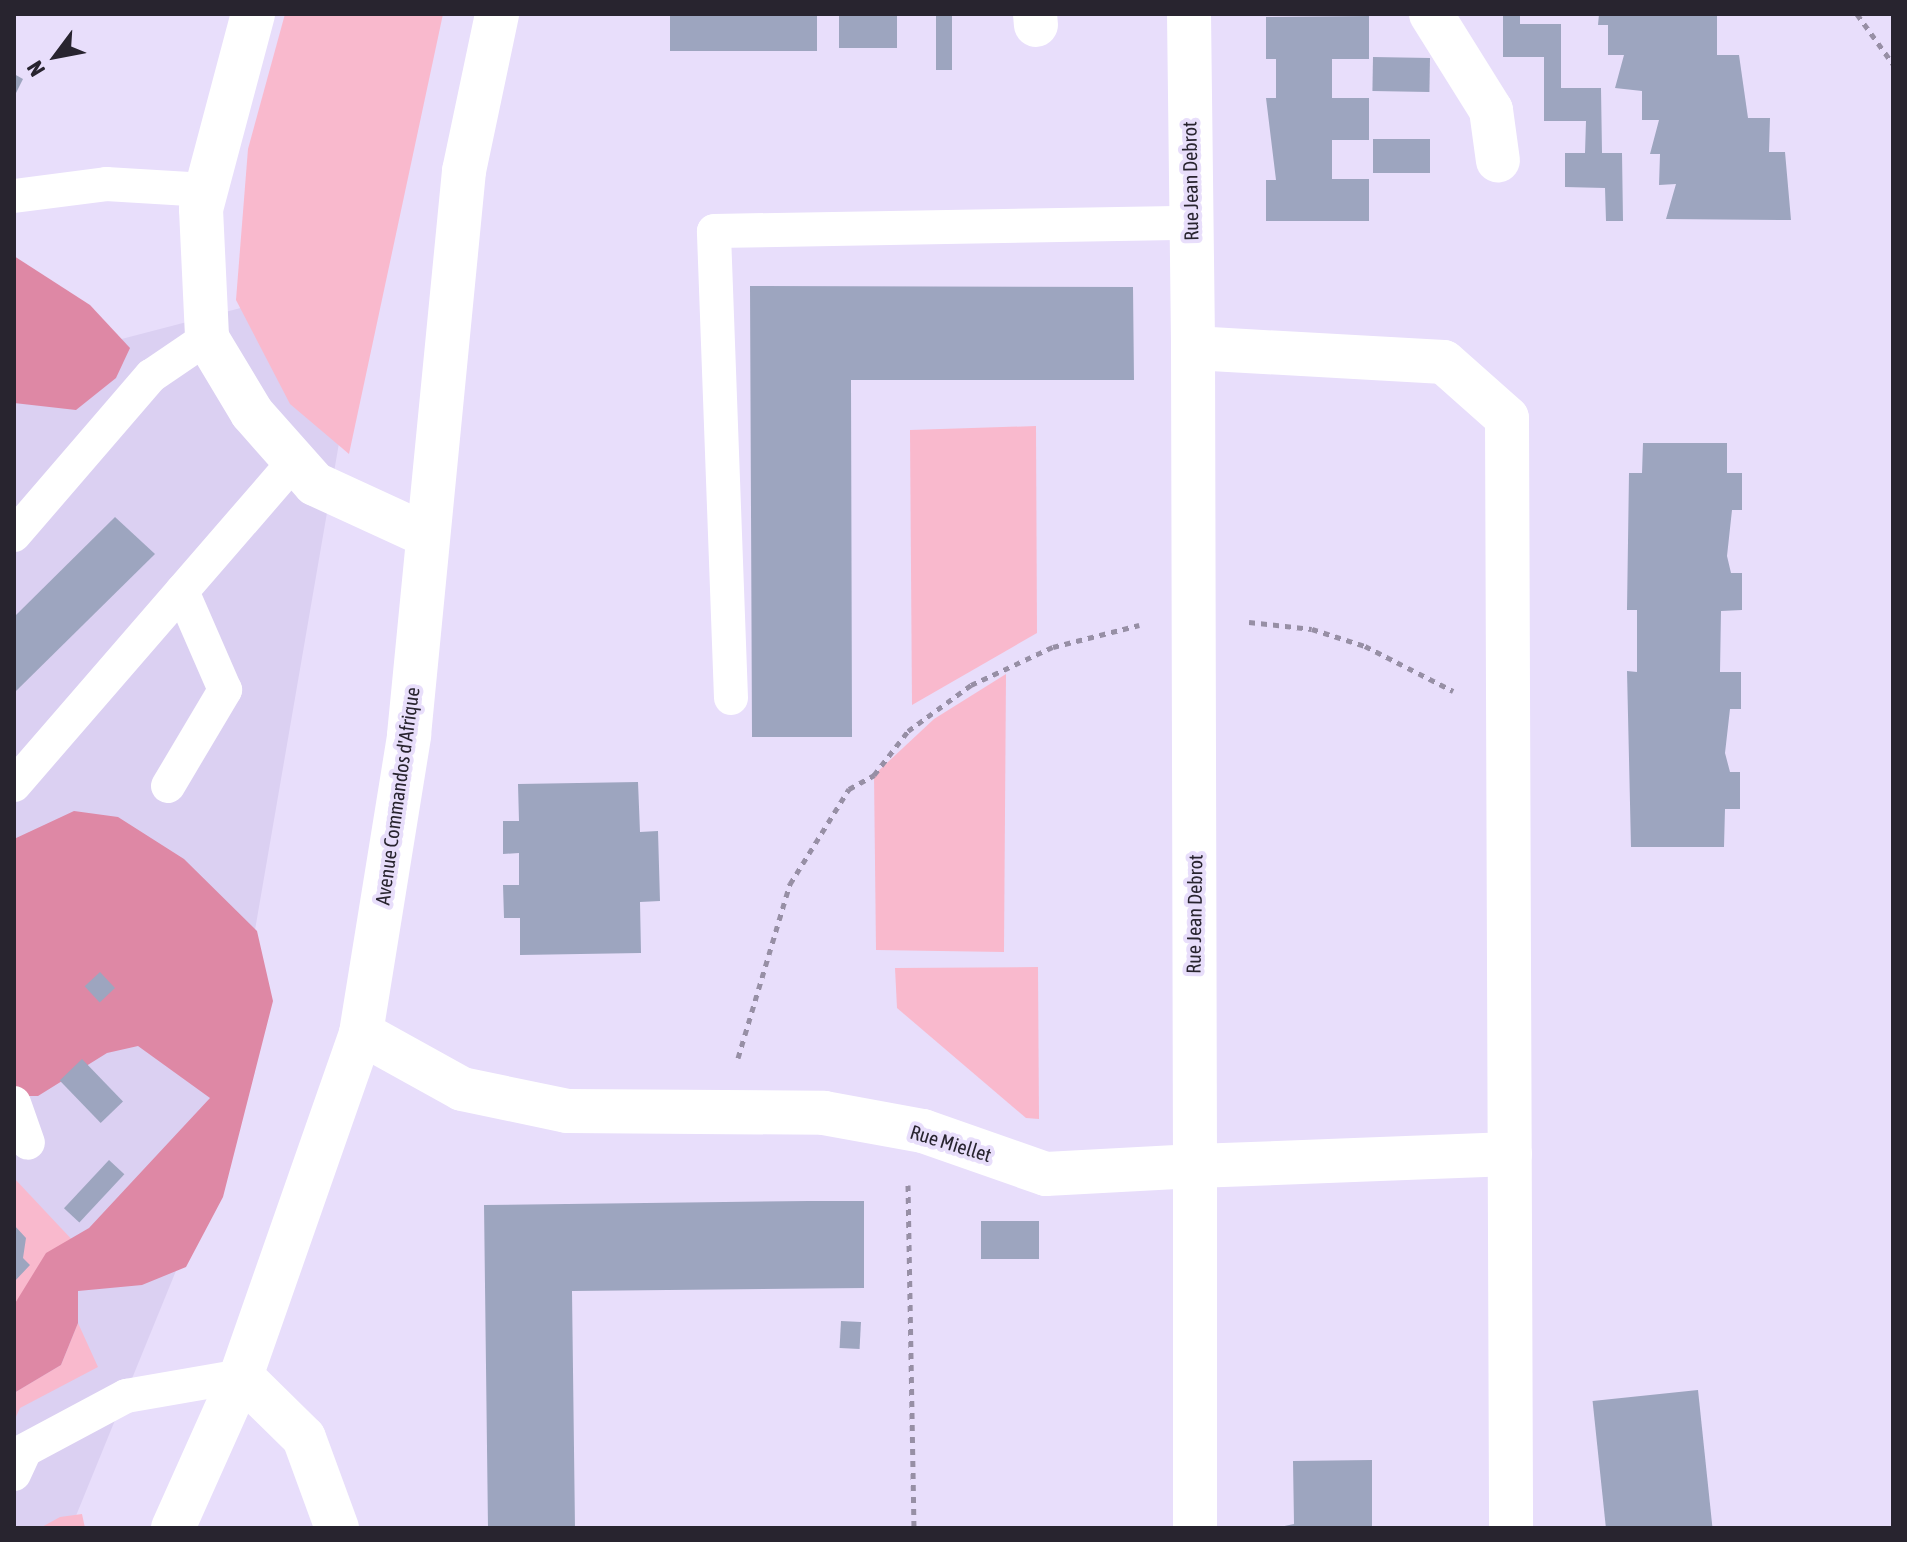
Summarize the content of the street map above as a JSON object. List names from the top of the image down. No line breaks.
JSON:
{"streets":{"street":["Rue Jean Debrot","Avenue Commandos d'Afrique","Rue Miellet"]},"crossings":[["Rue Jean Debrot","Rue Miellet"],["Avenue Commandos d'Afrique","Rue Miellet"]],"north":"bottom left"}
